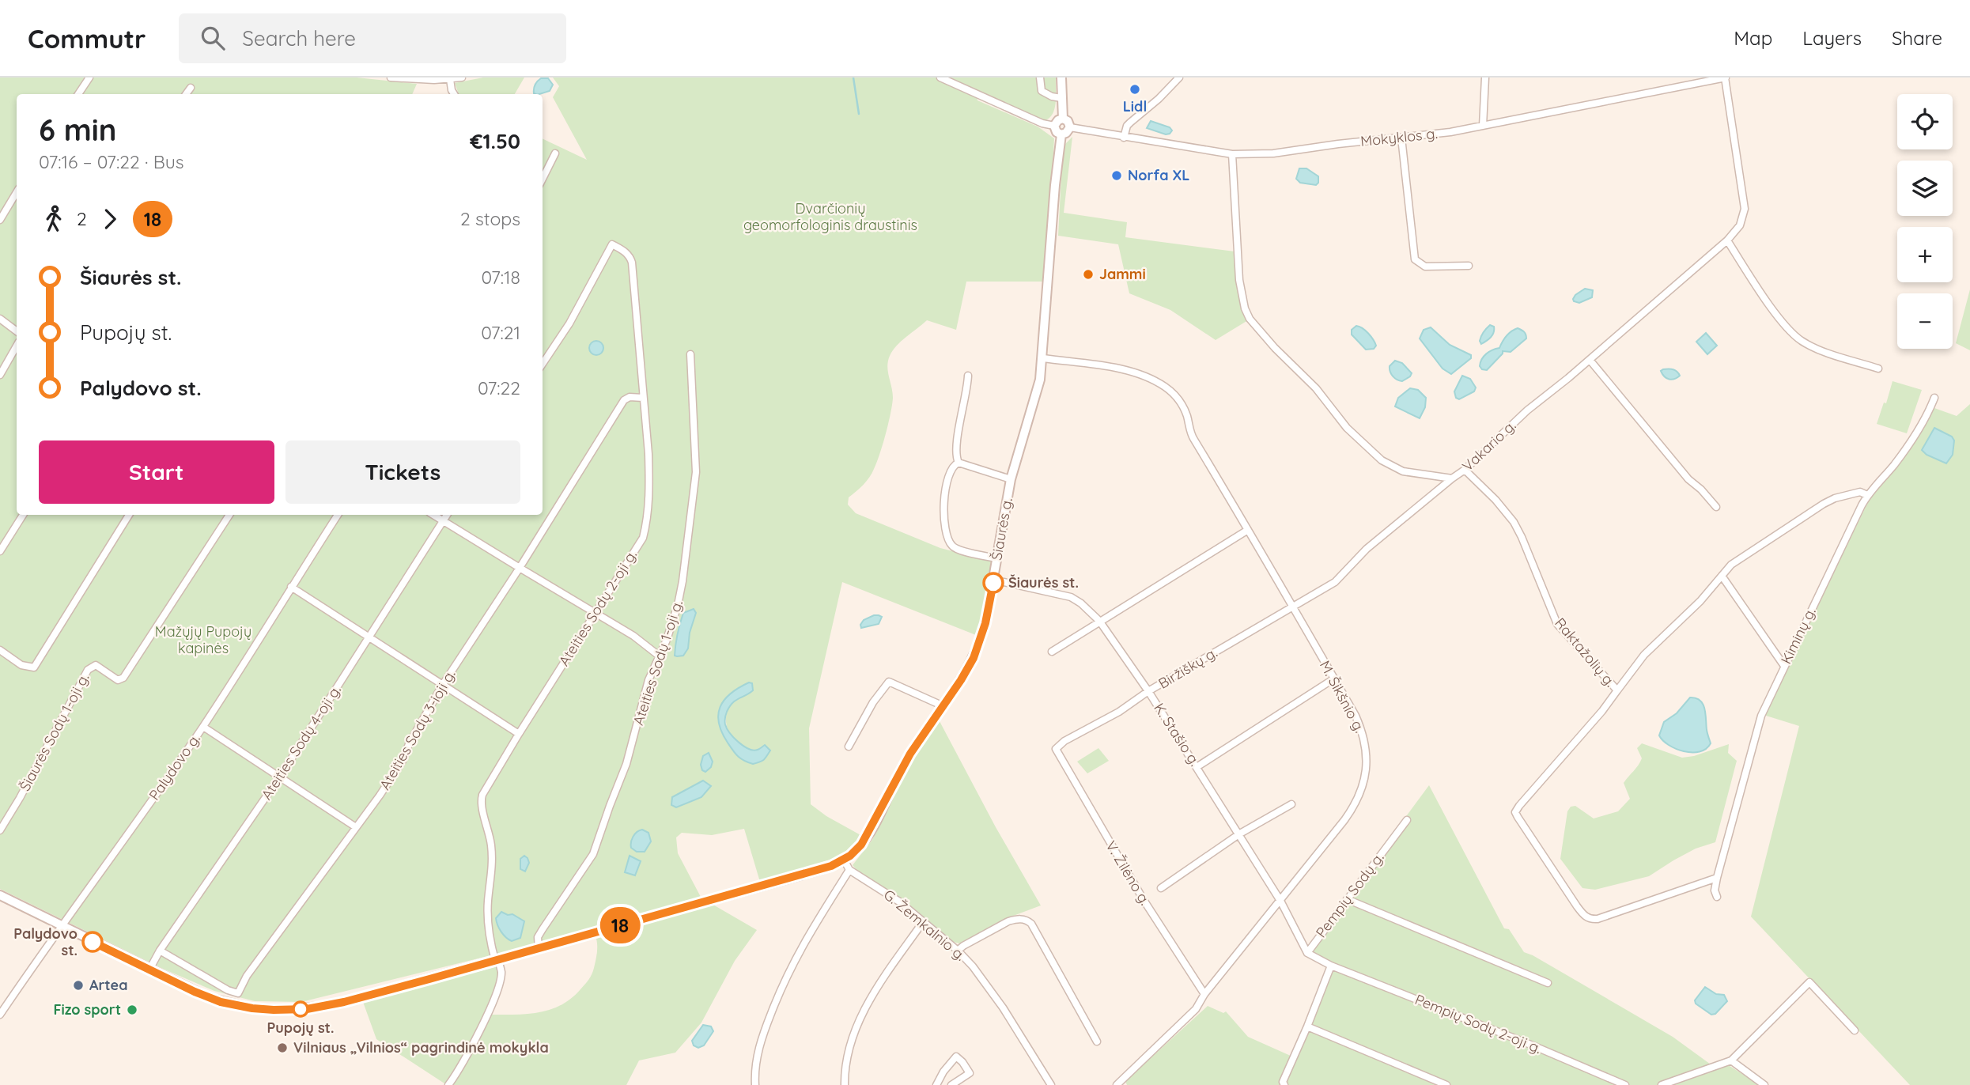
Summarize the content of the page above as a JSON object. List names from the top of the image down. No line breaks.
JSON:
{"streets":{"main road":["Šiaurės g."],"street":["Mokyklos g.","Vakario g.","Ateities Sodų 2-oji g.","Kiminų g.","Raktažolių g.","Ateities Sodų 1-oji g.","Biržiškų g.","M. Šikšnio g.","Ateities Sodų 3-ioji g.","Šiaurės Sodų 1-oji g.","K. Stašio g.","Ateities Sodų 4-oji g.","Palydovo g.","V. Žilėno g.","Pempių Sodų g.","G. Žemkalnio g.","Pempių Sodų 2-oji g."]},"crossings":[["Mokyklos g.","Vakario g."],["Mokyklos g.","Šiaurės g."],["Vakario g.","Raktažolių g."],["Vakario g.","Biržiškų g."],["Šiaurės g.","Ateities Sodų 2-oji g."],["Šiaurės g.","Ateities Sodų 1-oji g."],["Šiaurės g.","M. Šikšnio g."],["Šiaurės g.","K. Stašio g."],["Šiaurės g.","Ateities Sodų 4-oji g."],["Šiaurės g.","Palydovo g."],["Ateities Sodų 2-oji g.","Ateities Sodų 3-ioji g."],["Kiminų g.","Raktažolių g."],["Biržiškų g.","M. Šikšnio g."],["Biržiškų g.","K. Stašio g."],["Biržiškų g.","V. Žilėno g."],["M. Šikšnio g.","K. Stašio g."],["M. Šikšnio g.","V. Žilėno g."],["K. Stašio g.","Pempių Sodų g."],["Pempių Sodų g.","Pempių Sodų 2-oji g."]],"parks":["Dvarčionių geomorfologinis draustinis","Mažųjų Pupojų kapinės"],"places":["Lidl","Norfa XL","Jammi","Šiaurės st.","Palydovo st.","Artea","Pupojų st.","Fizo sport","Vilniaus „Vilnios“ pagrindinė mokykla"],"lines":["bus line 18"],"page":{"header":"Commutr","search":"Search here","nav":["Map","Layers","Share"],"on_map":"18","map_buttons":["+","−"],"heading":["6 min","07:16 – 07:22 · Bus","€1.50"],"legs":["2","18","2 stops"],"list":[{"name":"Šiaurės st.","value":"07:18"},{"name":"Pupojų st.","value":"07:21"},{"name":"Palydovo st.","value":"07:22"}],"buttons":["Start","Tickets"]}}
